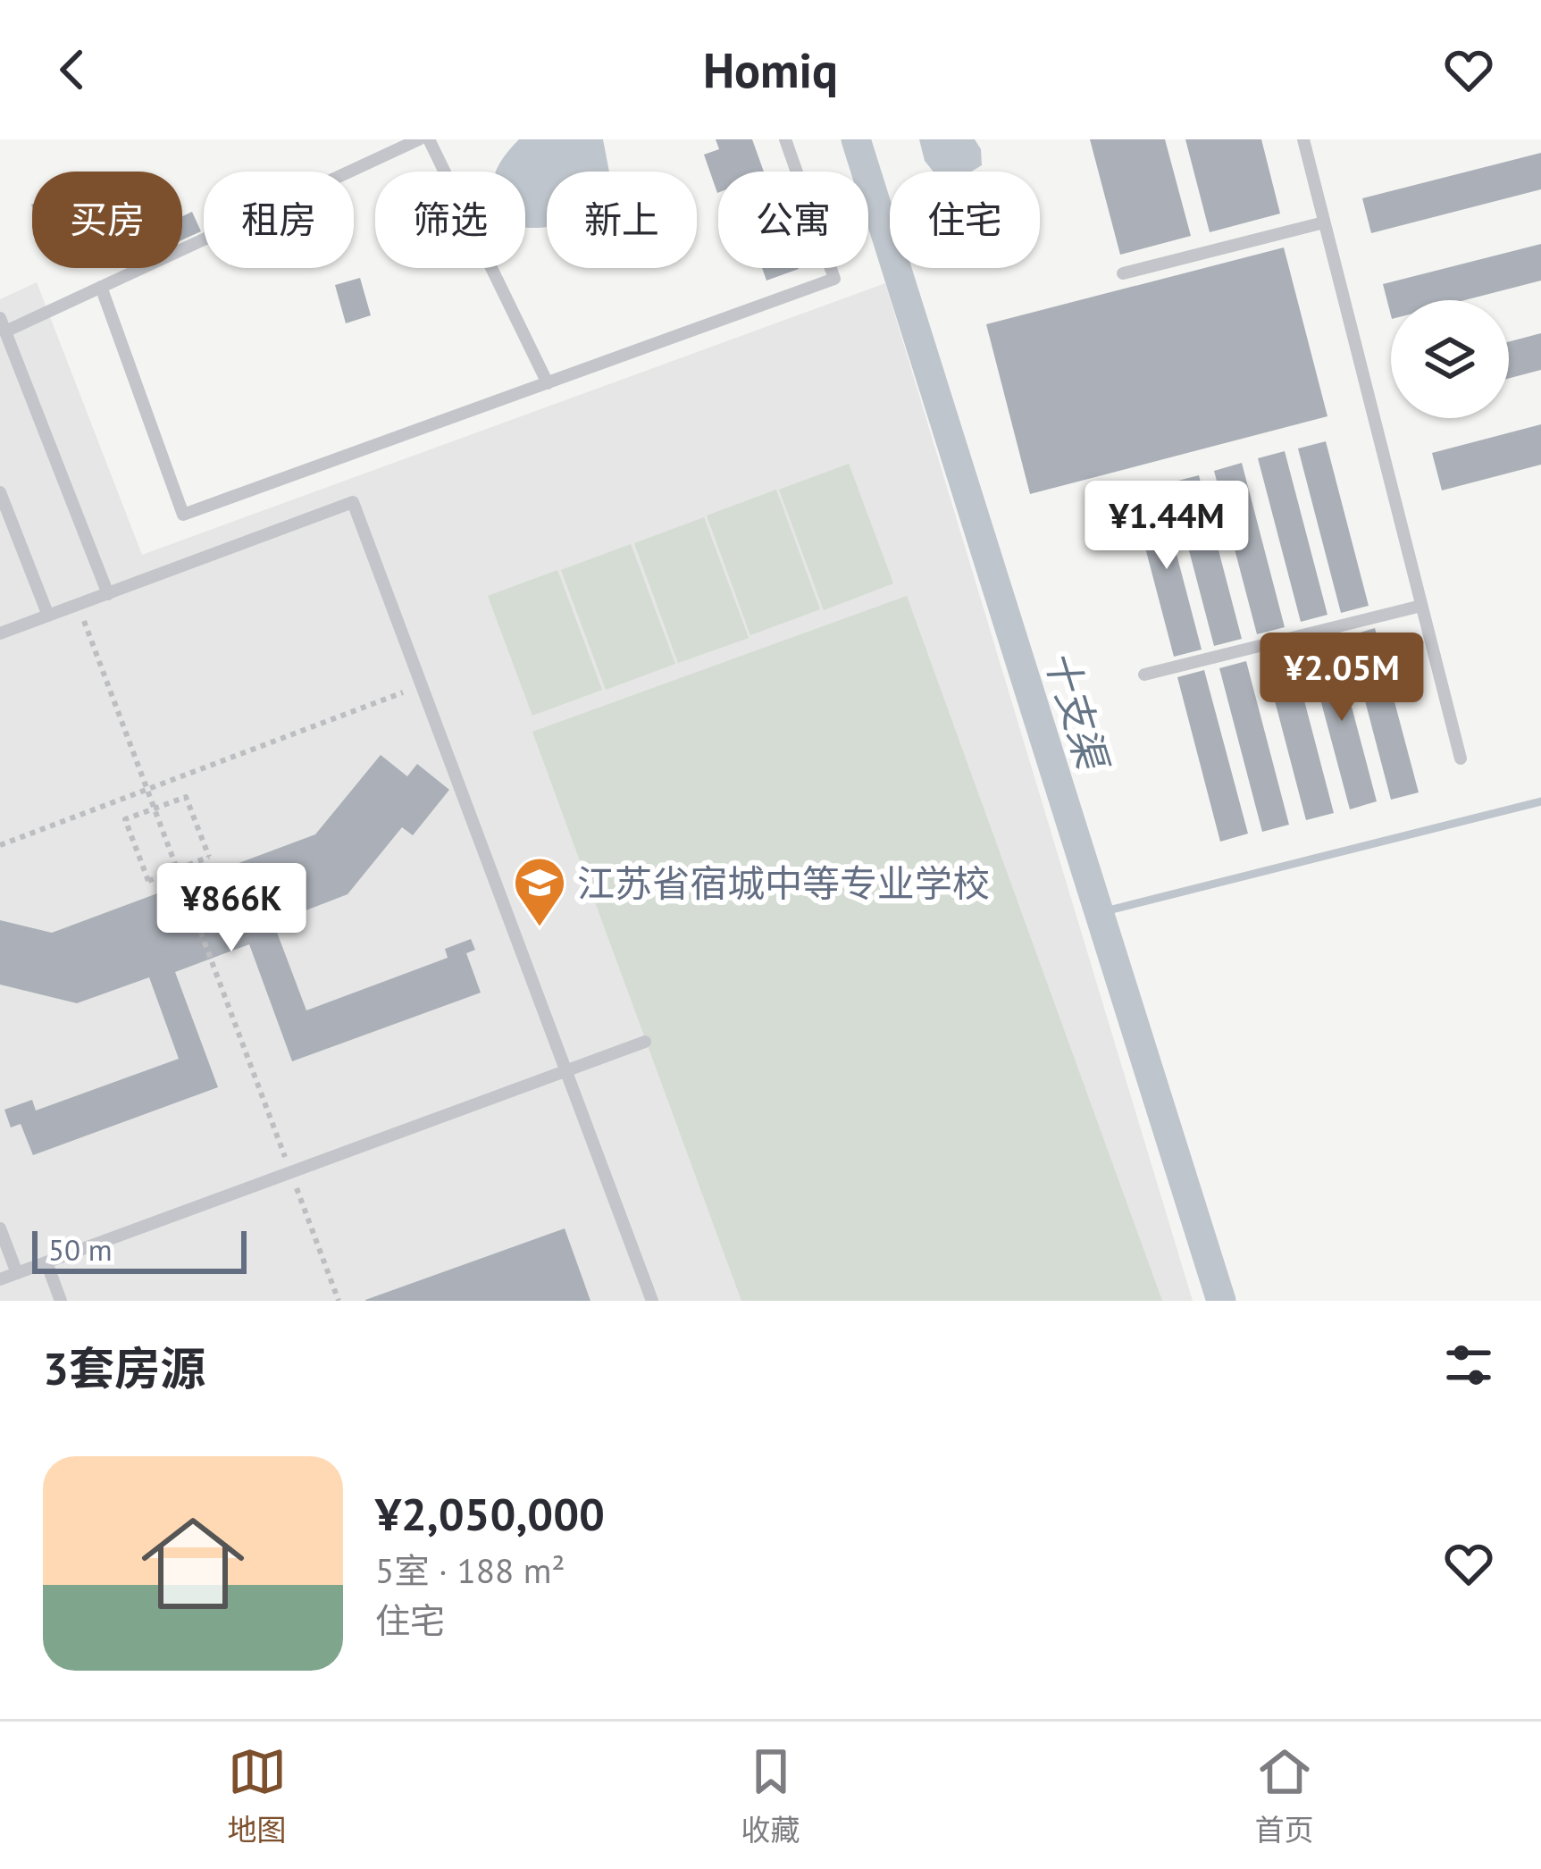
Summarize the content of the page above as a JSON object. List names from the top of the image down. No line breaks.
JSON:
{"water":["十支渠"],"places":{"school or university":["江苏省宿城中等专业学校"]},"scale_bar":"50 m","page":{"header":"Homiq","chip":["买房","租房","筛选","新上","公寓","住宅"],"price":["¥1.44M","¥2.05M","¥866K"],"scale":"50 m","heading":"3套房源","list":[{"name":"¥2,050,000","note":"5室 · 188 m² · 住宅"}],"tabs":["地图","收藏","首页"]}}
